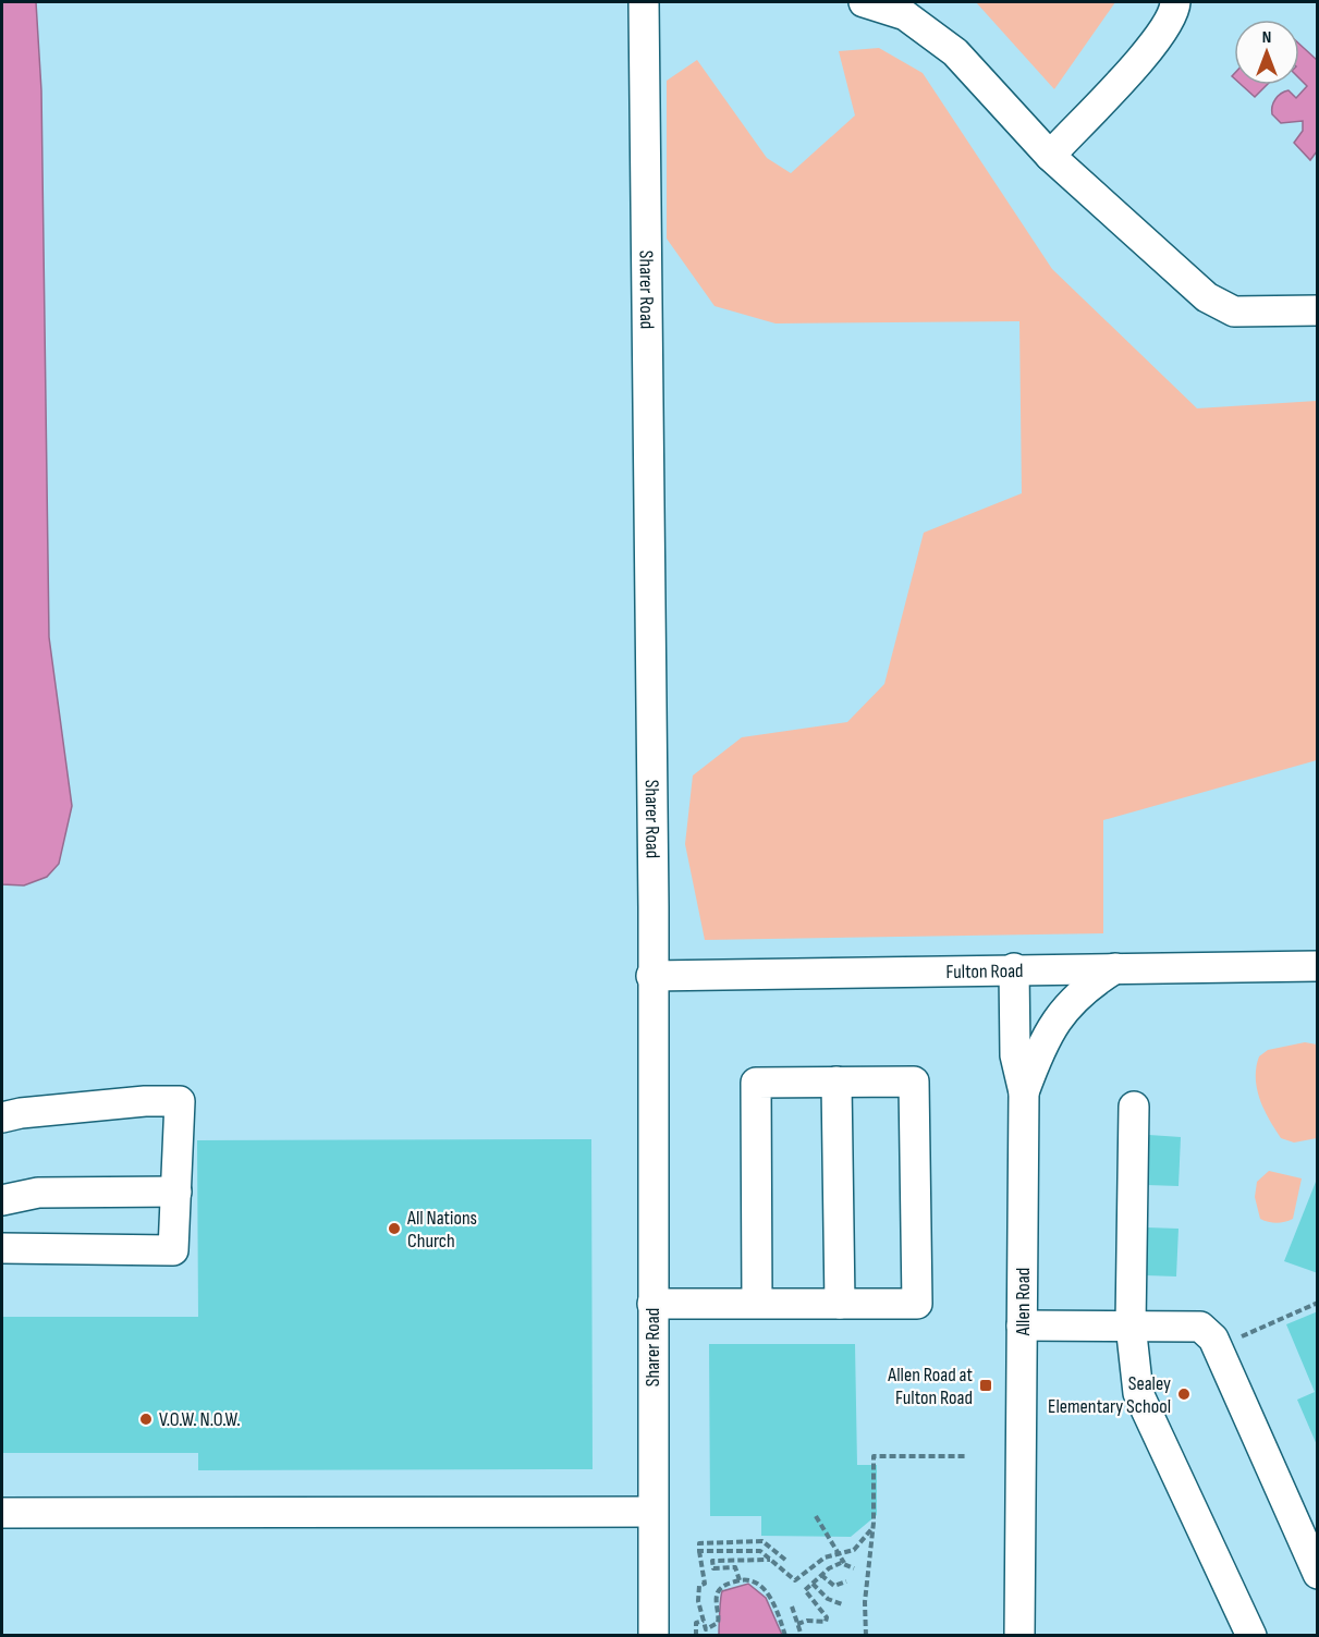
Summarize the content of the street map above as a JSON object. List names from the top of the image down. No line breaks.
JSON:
{"streets":{"street":["Sharer Road","Fulton Road","Allen Road"]},"crossings":[["Sharer Road","Fulton Road"],["Fulton Road","Allen Road"]],"places":{"other":["All Nations Church","Sealey Elementary School","V.O.W. N.O.W."],"transit":["Allen Road at Fulton Road"]},"north":"top"}
